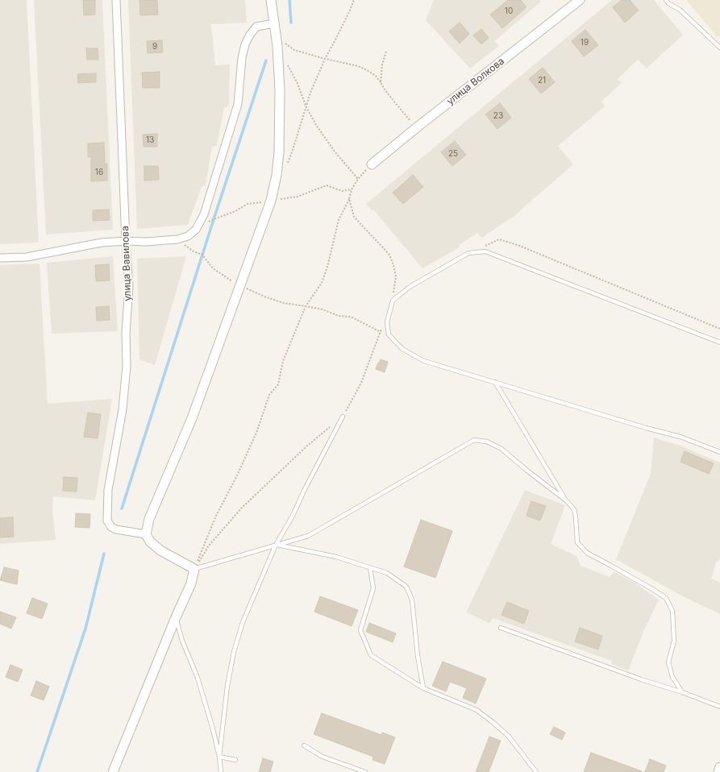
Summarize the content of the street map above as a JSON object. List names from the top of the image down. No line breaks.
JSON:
{"streets":{"street":["улица Волкова","улица Вавилова"]},"house_numbers":["10","19","9","21","23","13","25","16"]}
